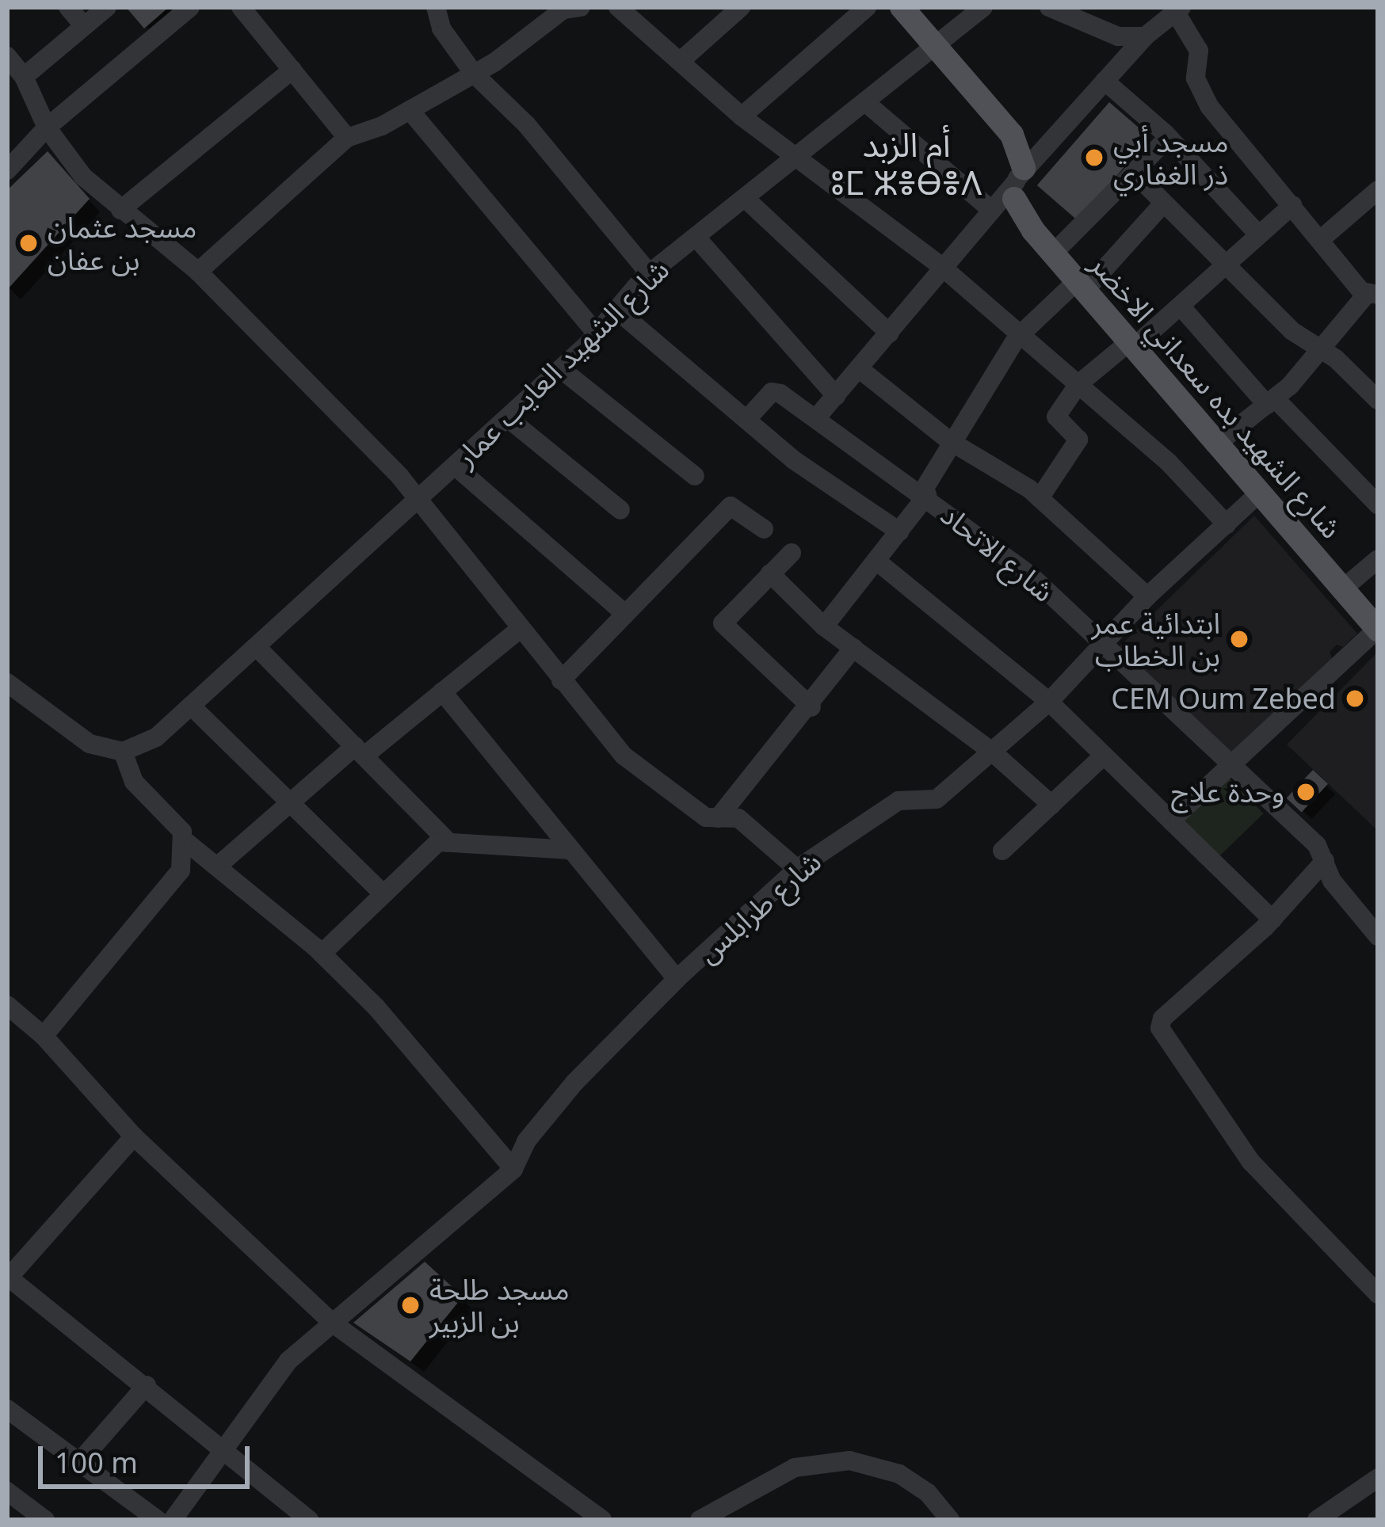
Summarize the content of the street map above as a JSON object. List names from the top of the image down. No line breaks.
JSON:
{"streets":{"main road":["شارع الشهيد بده سعداني الاخضر"],"street":["شارع الشهيد العايب عمار","شارع الاتحاد","شارع طرابلس"]},"crossings":[["شارع الشهيد العايب عمار","شارع الشهيد بده سعداني الاخضر"],["شارع الشهيد بده سعداني الاخضر","شارع طرابلس"],["شارع الاتحاد","شارع طرابلس"]],"districts":["أم الزبد ⵓⵎ ⵣⴻⴱⴻⴷ"],"places":["مسجد أبي ذر الغفاري","مسجد عثمان بن عفان","ابتدائية عمر بن الخطاب","CEM Oum Zebed","وحدة علاج","مسجد طلحة بن الزبير"],"scale_bar":"100 m"}
